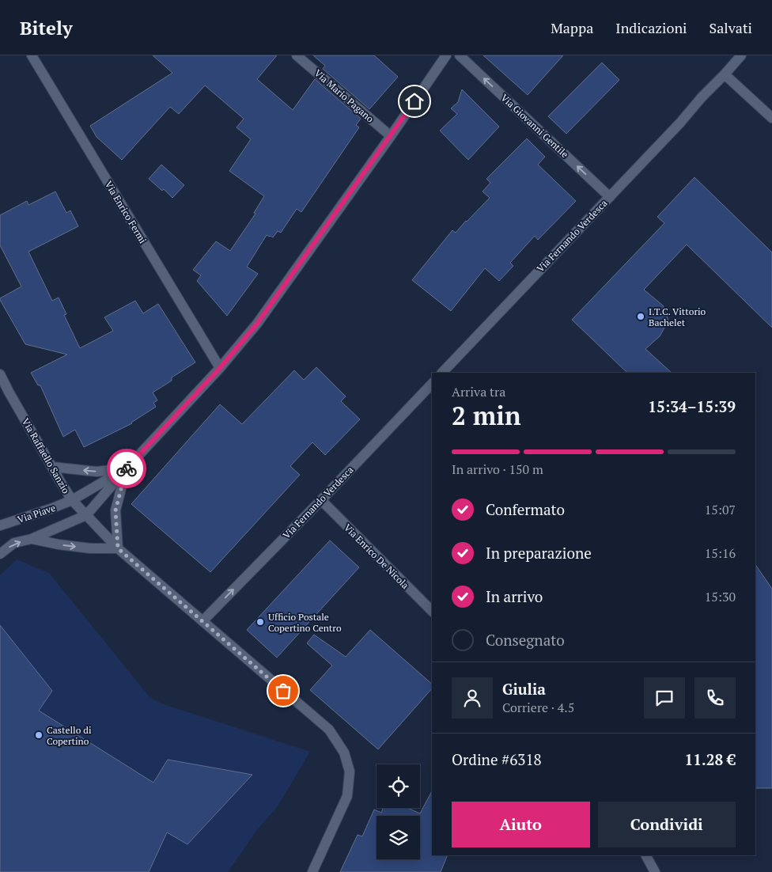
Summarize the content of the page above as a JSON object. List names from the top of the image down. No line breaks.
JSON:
{"streets":{"street":["Via Mario Pagano","Via Giovanni Gentile","Via Enrico Fermi","Via Fernando Verdesca","Via Raffaello Sanzio","Via Piave","Via Enrico De Nicola"]},"crossings":[["Via Giovanni Gentile","Via Fernando Verdesca"],["Via Fernando Verdesca","Via Raffaello Sanzio"],["Via Fernando Verdesca","Via Enrico De Nicola"],["Via Raffaello Sanzio","Via Piave"]],"one_way":["Via Giovanni Gentile"],"places":["I.T.C. Vittorio Bachelet","Ufficio Postale Copertino Centro","Castello di Copertino"],"page":{"header":"Bitely","nav":["Mappa","Indicazioni","Salvati"],"heading":["2 min","Arriva tra","15:34–15:39"],"panel":["Giulia","Corriere · 4.5","Ordine #6318","11.28 €"],"bar":"In arrivo · 150 m","list":[["Confermato","15:07"],["In preparazione","15:16"],["In arrivo","15:30"],"Consegnato"],"buttons":["Aiuto","Condividi"]}}
